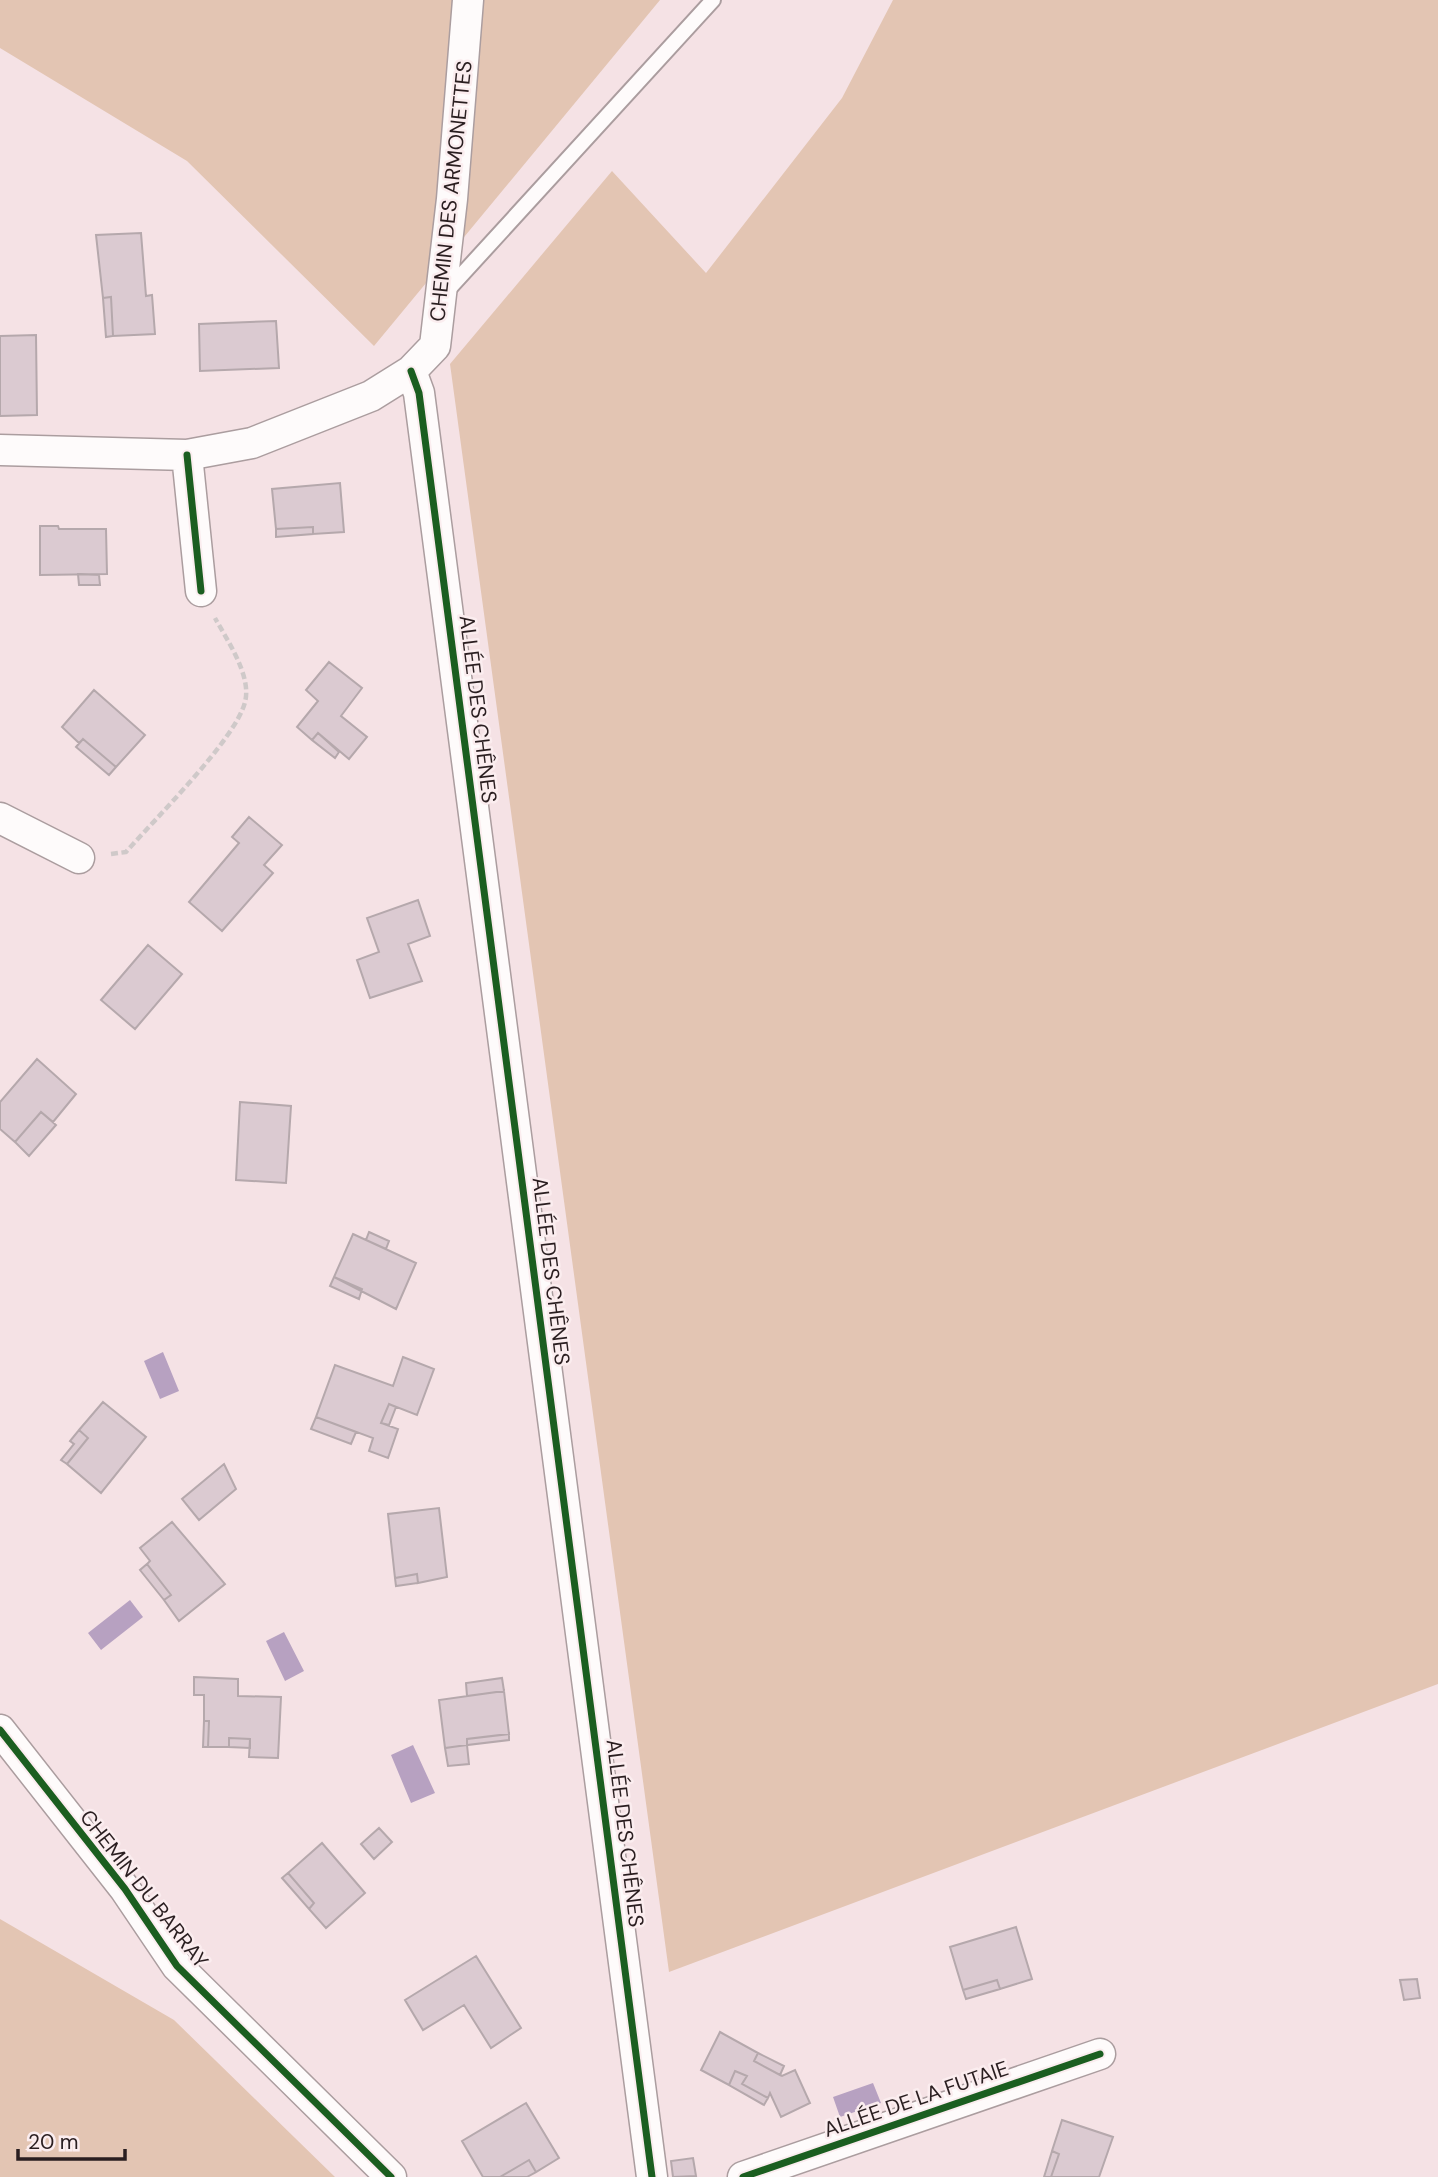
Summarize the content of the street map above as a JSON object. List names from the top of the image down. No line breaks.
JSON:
{"streets":{"street":["CHEMIN DES ARMONETTES","ALLÉE DES CHÊNES","CHEMIN DU BARRAY","ALLÉE DE LA FUTAIE"]},"crossings":[["CHEMIN DES ARMONETTES","ALLÉE DES CHÊNES"]],"scale_bar":"20 m"}
